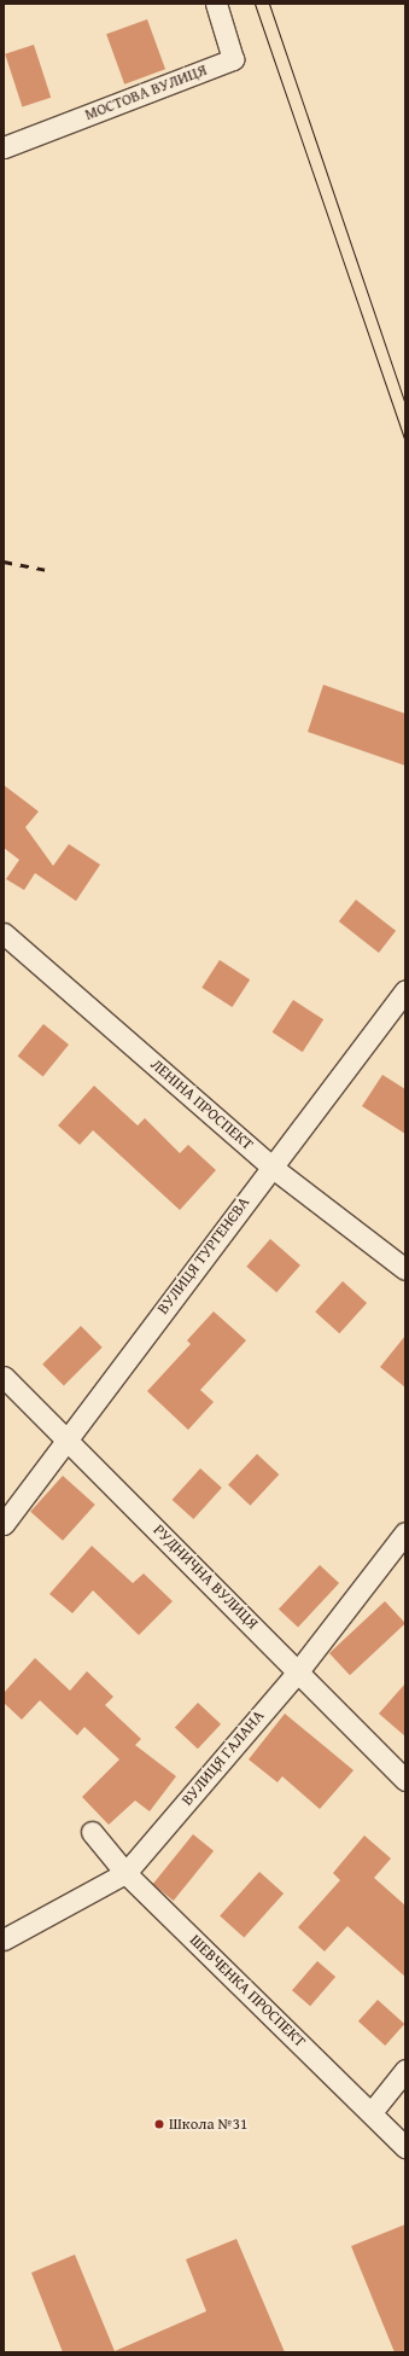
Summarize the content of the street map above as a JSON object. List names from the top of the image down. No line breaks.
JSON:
{"streets":{"street":["МОСТОВА ВУЛИЦЯ","ЛЕНІНА ПРОСПЕКТ","ВУЛИЦЯ ТУРГЕНЄВА","РУДНИЧНА ВУЛИЦЯ","ВУЛИЦЯ ГАЛАНА","ШЕВЧЕНКА ПРОСПЕКТ"]},"crossings":[["ЛЕНІНА ПРОСПЕКТ","ВУЛИЦЯ ТУРГЕНЄВА"],["ВУЛИЦЯ ТУРГЕНЄВА","РУДНИЧНА ВУЛИЦЯ"],["РУДНИЧНА ВУЛИЦЯ","ВУЛИЦЯ ГАЛАНА"],["ВУЛИЦЯ ГАЛАНА","ШЕВЧЕНКА ПРОСПЕКТ"]],"places":["Школа №31"]}
